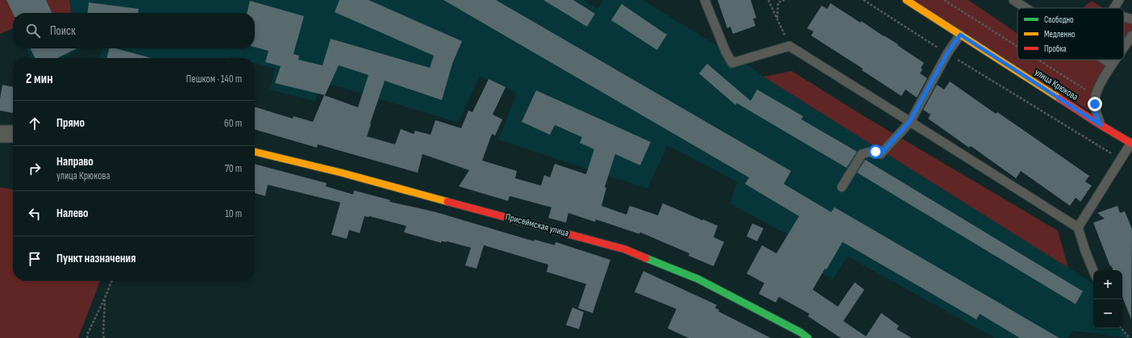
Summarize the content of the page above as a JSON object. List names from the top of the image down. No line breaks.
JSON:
{"streets":{"street":["улица Крюкова","Присеймская улица"]},"legend":["Свободно","Медленно","Пробка"],"page":{"search":"Поиск","heading":["2 мин","Пешком · 140 m"],"list":[["Прямо","60 m"],["Направо","улица Крюкова","70 m"],["Налево","10 m"],"Пункт назначения"],"map_buttons":["+","−"]}}
